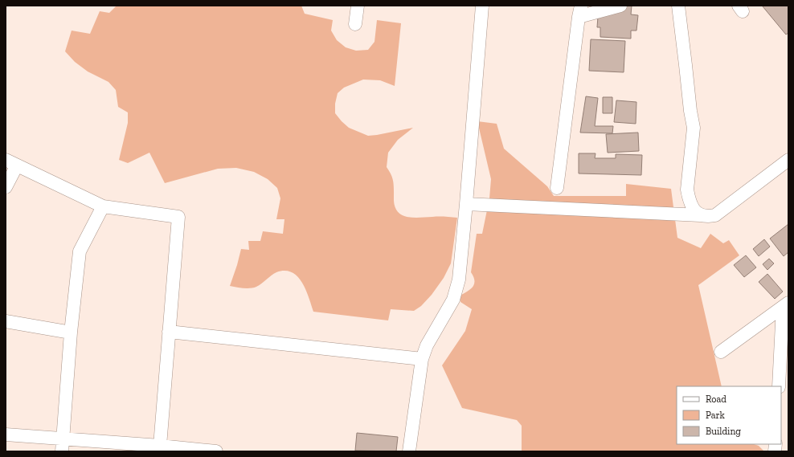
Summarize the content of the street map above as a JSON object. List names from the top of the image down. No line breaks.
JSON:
{"legend":["Road","Park","Building"]}
